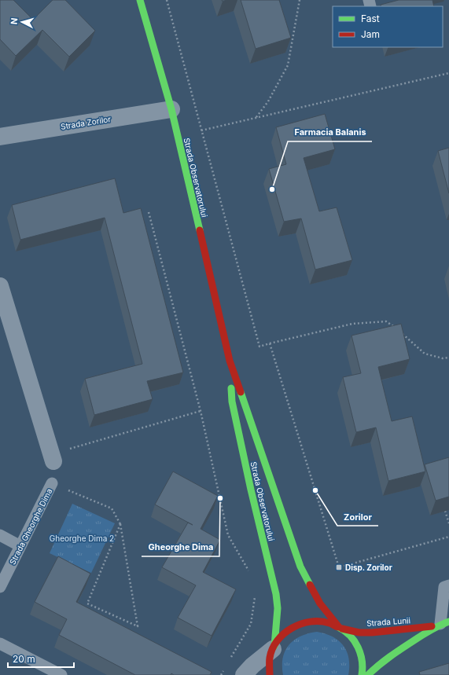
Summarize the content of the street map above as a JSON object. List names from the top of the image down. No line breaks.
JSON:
{"streets":{"main road":["Strada Observatorului","Strada Lunii"],"street":["Strada Zorilor"],"lane":["Strada Gheorghe Dima"]},"crossings":[["Strada Zorilor","Strada Observatorului"],["Strada Observatorului","Strada Lunii"]],"parks":["Gheorghe Dima 2"],"places":{"other":["Farmacia Balanis","Zorilor","Gheorghe Dima"],"transit":["Disp. Zorilor"]},"legend":["Fast","Jam"],"scale_bar":"20 m","north":"left"}
